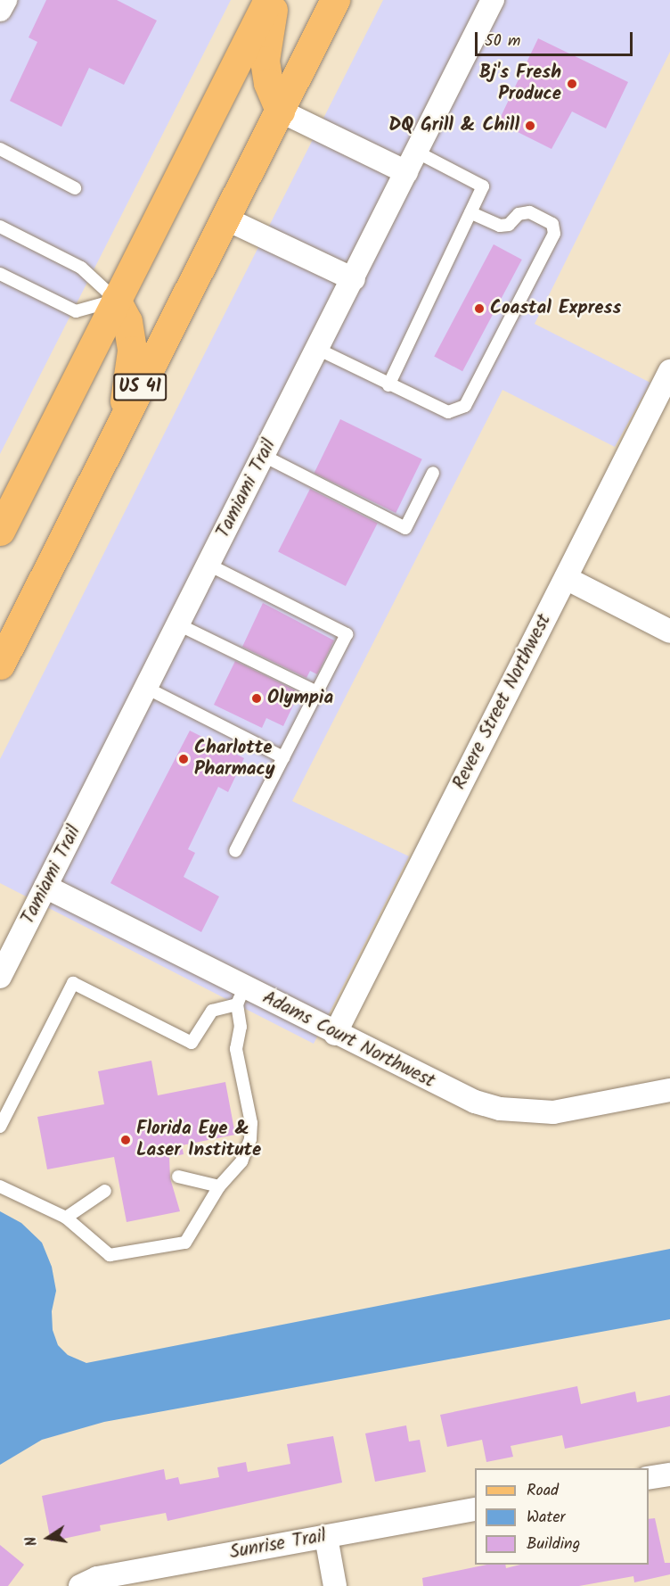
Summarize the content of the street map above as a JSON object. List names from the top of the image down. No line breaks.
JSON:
{"streets":{"main road":["US 41"],"street":["Tamiami Trail","Revere Street Northwest","Adams Court Northwest","Sunrise Trail"]},"crossings":[["Tamiami Trail","Adams Court Northwest"],["Revere Street Northwest","Adams Court Northwest"]],"places":["Bj's Fresh Produce","DQ Grill & Chill","Coastal Express","Olympia","Charlotte Pharmacy","Florida Eye & Laser Institute"],"legend":["Road","Water","Building"],"scale_bar":"50 m","north":"left"}
